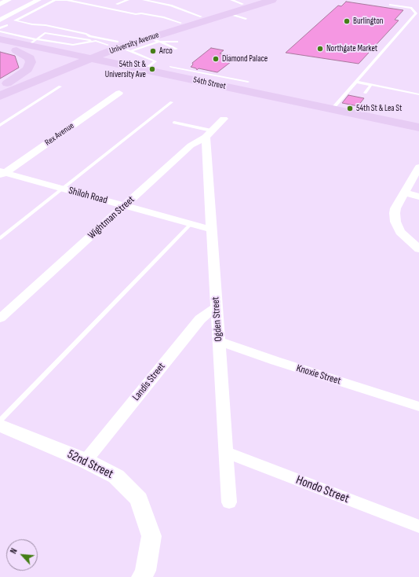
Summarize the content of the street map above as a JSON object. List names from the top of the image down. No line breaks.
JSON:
{"streets":{"main road":["University Avenue","54th Street"],"street":["Rex Avenue","Shiloh Road","Wightman Street","Ogden Street","Knoxie Street","Landis Street","52nd Street","Hondo Street"]},"crossings":[["University Avenue","54th Street"],["Rex Avenue","Shiloh Road"],["Shiloh Road","Wightman Street"],["Shiloh Road","Ogden Street"],["Wightman Street","Ogden Street"],["Ogden Street","Knoxie Street"],["Ogden Street","Landis Street"],["Ogden Street","Hondo Street"],["Landis Street","52nd Street"]],"places":["Burlington","Northgate Market","Arco","Diamond Palace","54th St & University Ave","54th St & Lea St"],"north":"top left"}
